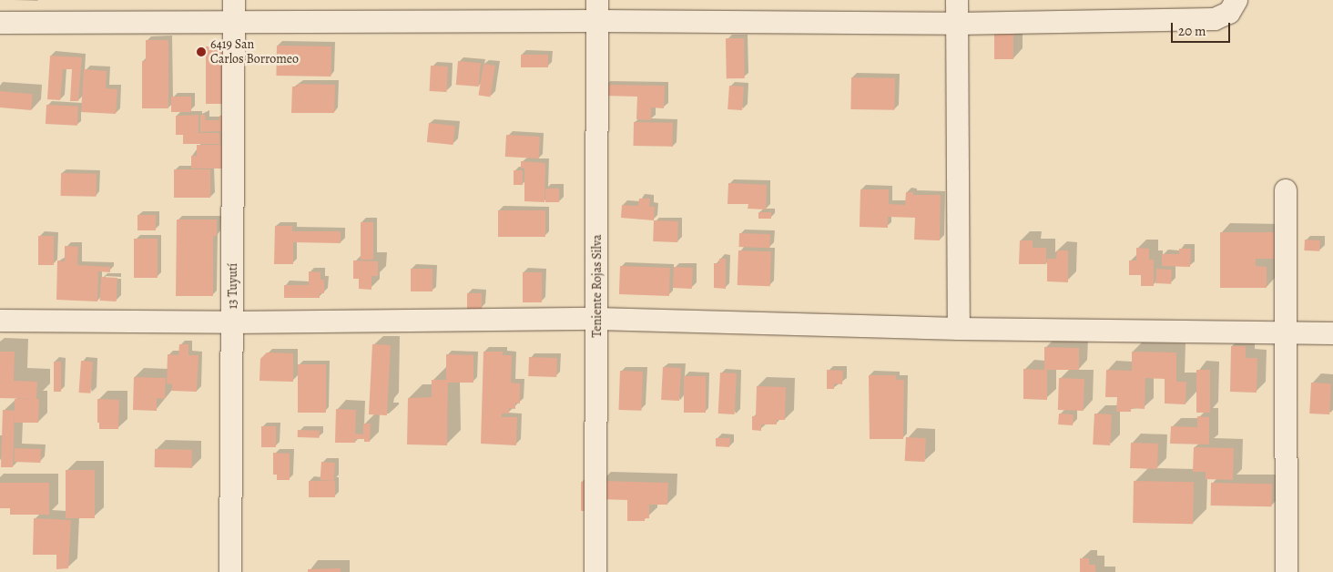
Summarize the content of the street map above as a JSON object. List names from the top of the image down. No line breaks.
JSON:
{"streets":{"street":["13 Tuyutí","Teniente Rojas Silva"]},"places":["6419 San Carlos Borromeo"],"scale_bar":"20 m"}
